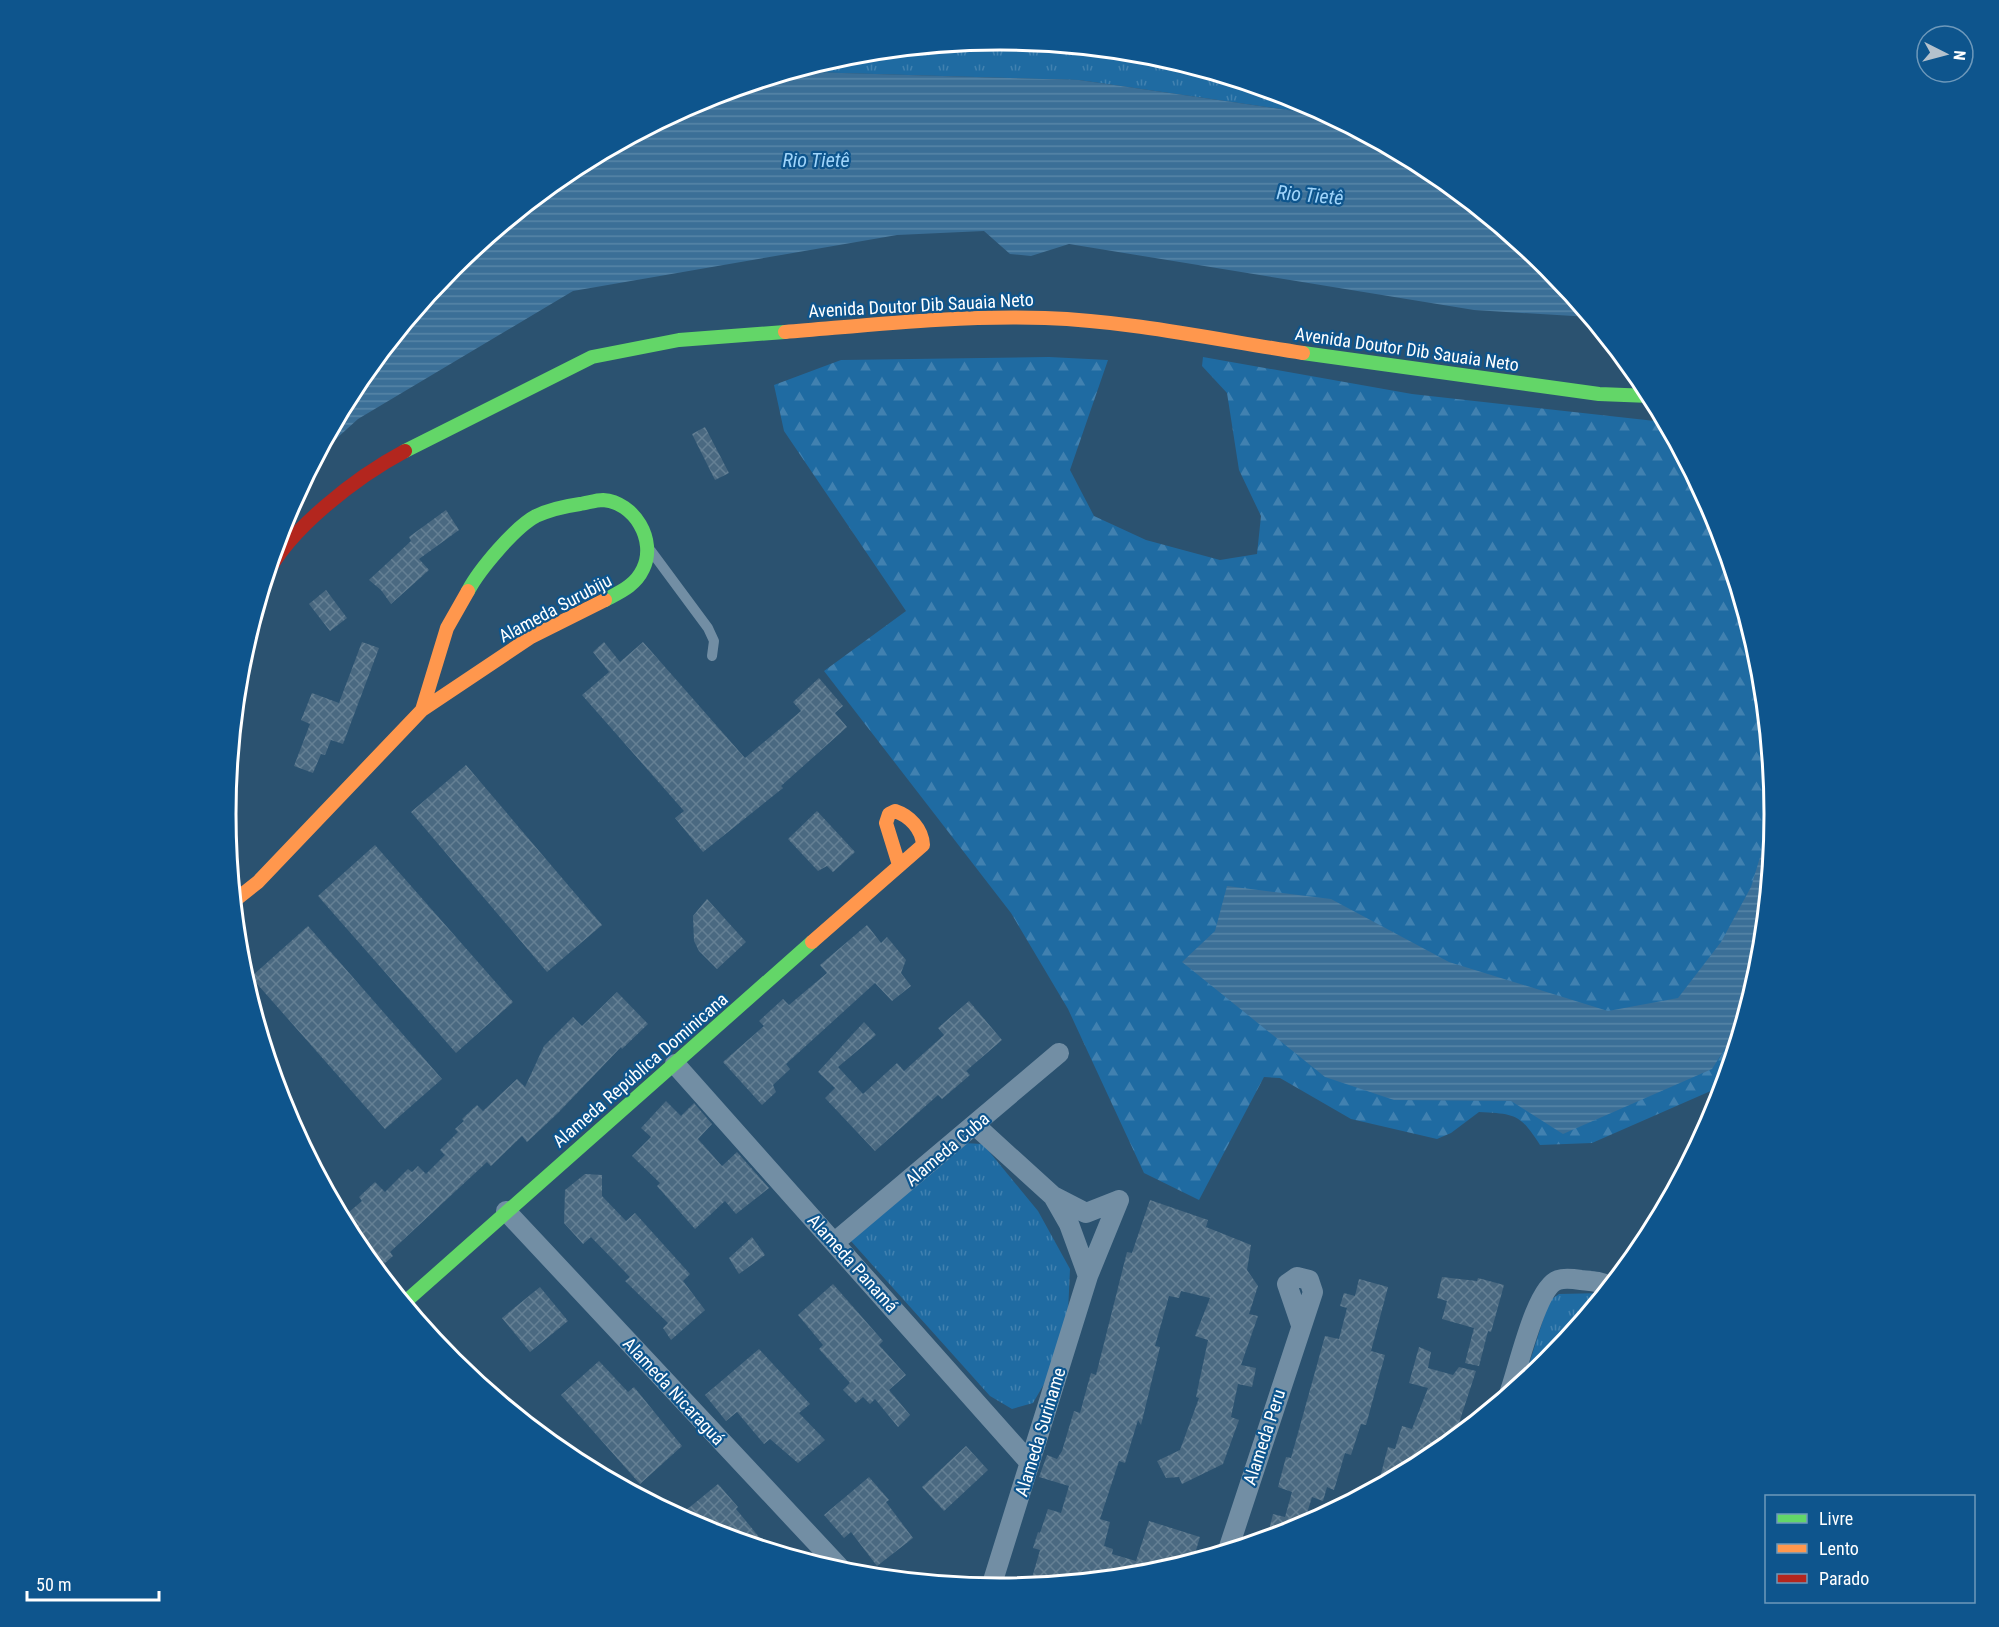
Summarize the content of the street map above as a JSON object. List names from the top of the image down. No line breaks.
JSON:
{"streets":{"street":["Avenida Doutor Dib Sauaia Neto","Alameda Surubiju","Alameda República Dominicana","Alameda Cuba","Alameda Panamá","Alameda Nicaraguá","Alameda Suriname","Alameda Peru"]},"crossings":[["Alameda República Dominicana","Alameda Panamá"],["Alameda República Dominicana","Alameda Nicaraguá"],["Alameda Cuba","Alameda Panamá"],["Alameda Panamá","Alameda Suriname"]],"water":["Rio Tietê"],"legend":["Livre","Lento","Parado"],"scale_bar":"50 m","north":"right"}
